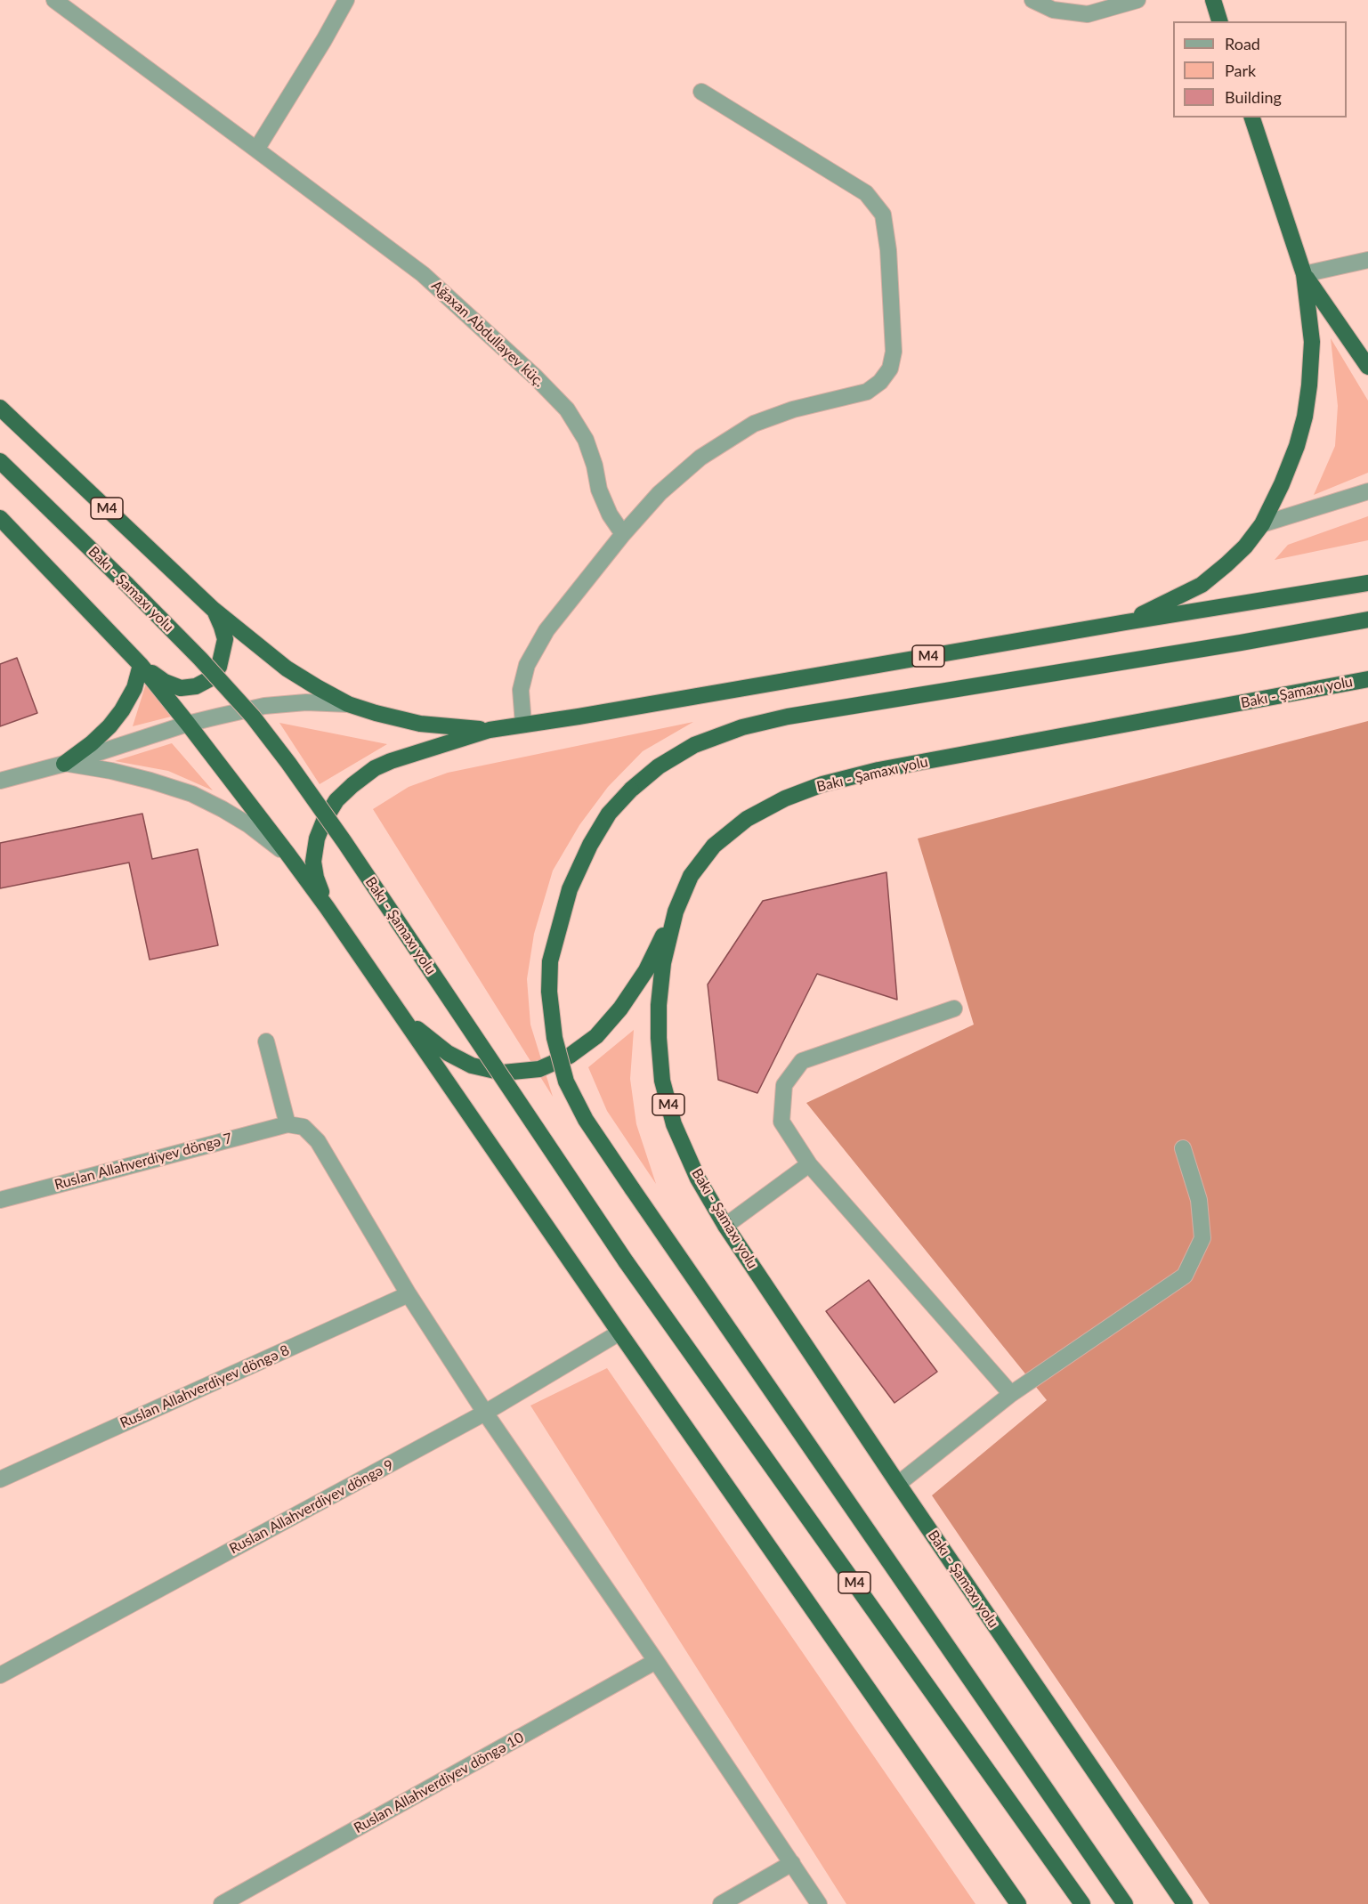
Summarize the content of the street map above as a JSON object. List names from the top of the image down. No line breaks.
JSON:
{"streets":{"highway":["M4","Bakı - Şamaxı yolu"],"street":["Ağaxan Abdullayev küç.","Ruslan Allahverdiyev döngə 7","Ruslan Allahverdiyev döngə 8","Ruslan Allahverdiyev döngə 9","Ruslan Allahverdiyev döngə 10"]},"legend":["Road","Park","Building"]}
